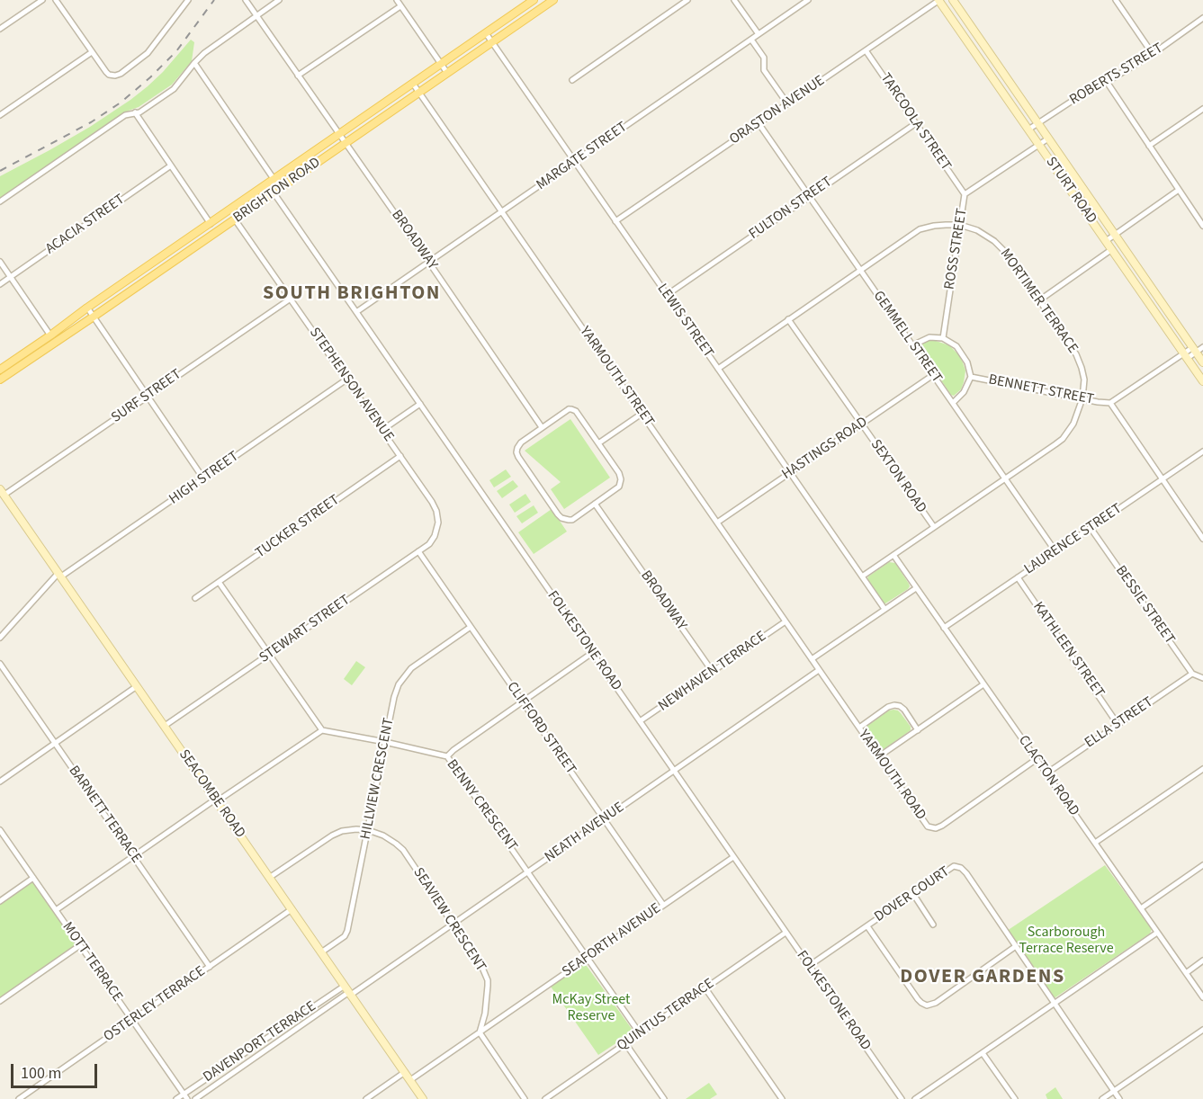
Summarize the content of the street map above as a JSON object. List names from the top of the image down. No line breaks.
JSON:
{"streets":{"main road":["BRIGHTON ROAD","STURT ROAD","SEACOMBE ROAD"],"street":["ROBERTS STREET","ORASTON AVENUE","TARCOOLA STREET","MARGATE STREET","FULTON STREET","ACACIA STREET","BROADWAY","ROSS STREET","MORTIMER TERRACE","LEWIS STREET","GEMMELL STREET","YARMOUTH STREET","STEPHENSON AVENUE","BENNETT STREET","SURF STREET","HASTINGS ROAD","SEXTON ROAD","HIGH STREET","TUCKER STREET","LAURENCE STREET","BESSIE STREET","STEWART STREET","FOLKESTONE ROAD","KATHLEEN STREET","NEWHAVEN TERRACE","ELLA STREET","CLIFFORD STREET","YARMOUTH ROAD","CLACTON ROAD","HILLVIEW CRESCENT","BENNY CRESCENT","BARNETT TERRACE","NEATH AVENUE","DOVER COURT","SEAVIEW CRESCENT","SEAFORTH AVENUE","MOTT TERRACE","OSTERLEY TERRACE","QUINTUS TERRACE","DAVENPORT TERRACE"]},"crossings":[["ROBERTS STREET","STURT ROAD"],["ORASTON AVENUE","TARCOOLA STREET"],["ORASTON AVENUE","STURT ROAD"],["ORASTON AVENUE","LEWIS STREET"],["ORASTON AVENUE","GEMMELL STREET"],["TARCOOLA STREET","FULTON STREET"],["TARCOOLA STREET","ROSS STREET"],["MARGATE STREET","BROADWAY"],["MARGATE STREET","LEWIS STREET"],["MARGATE STREET","YARMOUTH STREET"],["MARGATE STREET","FOLKESTONE ROAD"],["BRIGHTON ROAD","BROADWAY"],["BRIGHTON ROAD","LEWIS STREET"],["BRIGHTON ROAD","YARMOUTH STREET"],["BRIGHTON ROAD","STEPHENSON AVENUE"],["BRIGHTON ROAD","FOLKESTONE ROAD"],["STURT ROAD","ROSS STREET"],["STURT ROAD","BENNETT STREET"],["FULTON STREET","LEWIS STREET"],["FULTON STREET","GEMMELL STREET"],["BROADWAY","NEWHAVEN TERRACE"],["ROSS STREET","MORTIMER TERRACE"],["MORTIMER TERRACE","LEWIS STREET"],["MORTIMER TERRACE","GEMMELL STREET"],["MORTIMER TERRACE","BENNETT STREET"],["MORTIMER TERRACE","SEXTON ROAD"],["MORTIMER TERRACE","CLACTON ROAD"],["LEWIS STREET","HASTINGS ROAD"],["GEMMELL STREET","HASTINGS ROAD"],["GEMMELL STREET","LAURENCE STREET"],["YARMOUTH STREET","HASTINGS ROAD"],["YARMOUTH STREET","NEWHAVEN TERRACE"],["YARMOUTH STREET","YARMOUTH ROAD"],["YARMOUTH STREET","NEATH AVENUE"],["STEPHENSON AVENUE","SURF STREET"],["STEPHENSON AVENUE","HIGH STREET"],["STEPHENSON AVENUE","TUCKER STREET"],["STEPHENSON AVENUE","STEWART STREET"],["SURF STREET","SEACOMBE ROAD"],["HASTINGS ROAD","SEXTON ROAD"],["HIGH STREET","SEACOMBE ROAD"],["LAURENCE STREET","BESSIE STREET"],["LAURENCE STREET","KATHLEEN STREET"],["LAURENCE STREET","CLACTON ROAD"],["BESSIE STREET","ELLA STREET"],["STEWART STREET","CLIFFORD STREET"],["STEWART STREET","SEACOMBE ROAD"],["FOLKESTONE ROAD","NEWHAVEN TERRACE"],["FOLKESTONE ROAD","NEATH AVENUE"],["FOLKESTONE ROAD","DOVER COURT"],["FOLKESTONE ROAD","SEAFORTH AVENUE"],["FOLKESTONE ROAD","QUINTUS TERRACE"],["KATHLEEN STREET","ELLA STREET"],["ELLA STREET","CLACTON ROAD"],["CLIFFORD STREET","HILLVIEW CRESCENT"],["CLIFFORD STREET","NEATH AVENUE"],["CLIFFORD STREET","SEAFORTH AVENUE"],["YARMOUTH ROAD","CLACTON ROAD"],["YARMOUTH ROAD","NEATH AVENUE"],["HILLVIEW CRESCENT","SEACOMBE ROAD"],["HILLVIEW CRESCENT","BENNY CRESCENT"],["HILLVIEW CRESCENT","SEAVIEW CRESCENT"],["SEACOMBE ROAD","NEATH AVENUE"],["SEACOMBE ROAD","SEAFORTH AVENUE"],["SEACOMBE ROAD","OSTERLEY TERRACE"],["SEACOMBE ROAD","DAVENPORT TERRACE"],["BENNY CRESCENT","NEATH AVENUE"],["BENNY CRESCENT","SEAFORTH AVENUE"],["BENNY CRESCENT","QUINTUS TERRACE"],["BARNETT TERRACE","OSTERLEY TERRACE"],["NEATH AVENUE","SEAVIEW CRESCENT"],["NEATH AVENUE","DAVENPORT TERRACE"],["SEAVIEW CRESCENT","SEAFORTH AVENUE"],["MOTT TERRACE","OSTERLEY TERRACE"],["MOTT TERRACE","DAVENPORT TERRACE"]],"districts":["SOUTH BRIGHTON","DOVER GARDENS"],"parks":["Scarborough Terrace Reserve","McKay Street Reserve"],"scale_bar":"100 m"}
